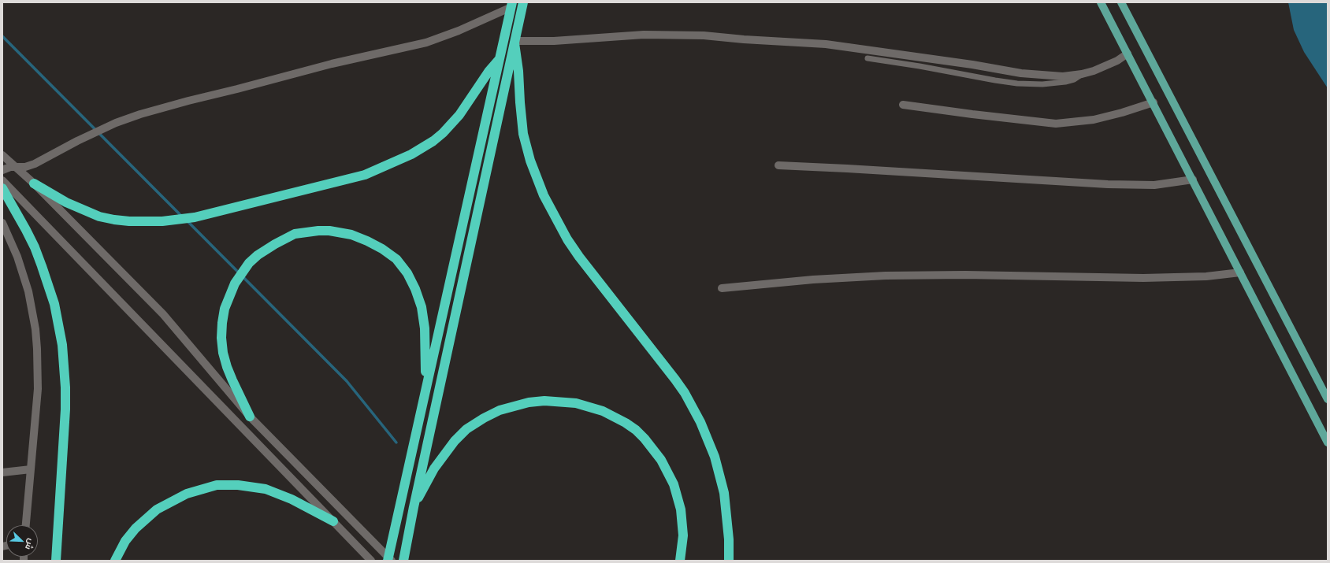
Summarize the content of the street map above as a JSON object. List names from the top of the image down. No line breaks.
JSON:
{"north":"bottom right"}
